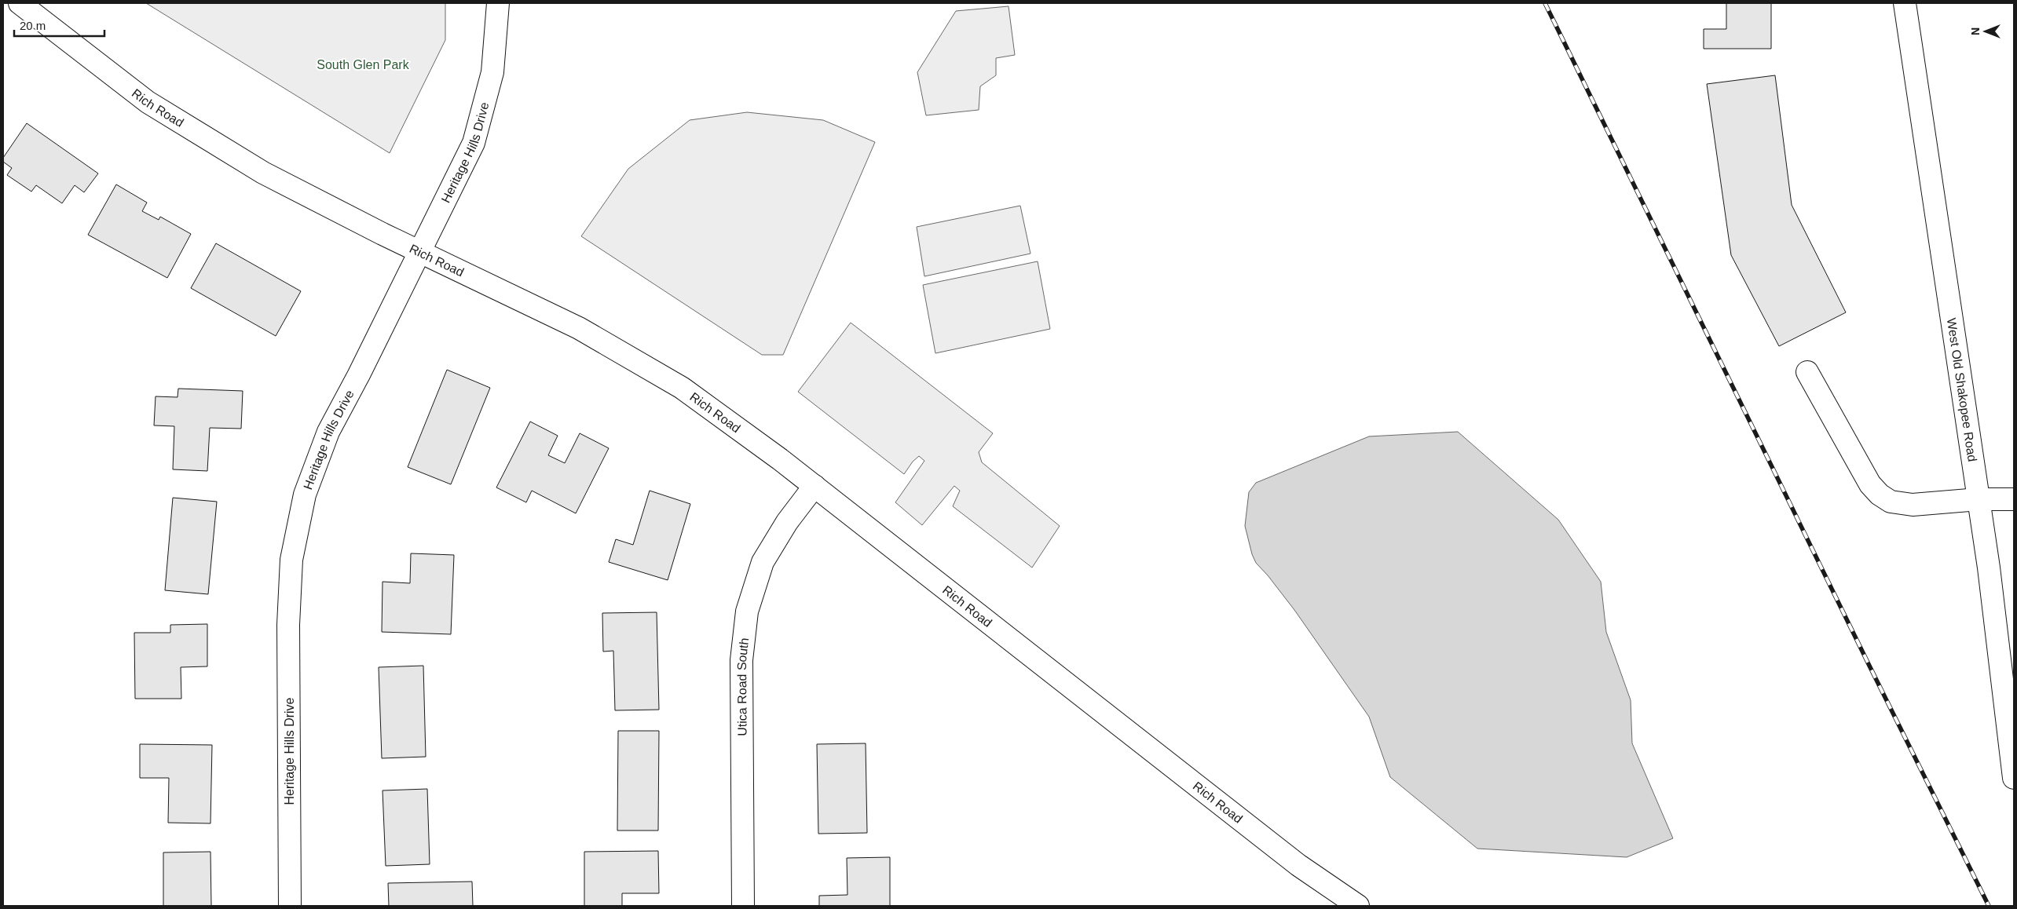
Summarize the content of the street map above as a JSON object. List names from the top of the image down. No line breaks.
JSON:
{"streets":{"street":["Rich Road","Heritage Hills Drive","West Old Shakopee Road","Utica Road South"]},"crossings":[["Rich Road","Heritage Hills Drive"],["Rich Road","Utica Road South"]],"parks":["South Glen Park"],"scale_bar":"20 m","north":"left"}
